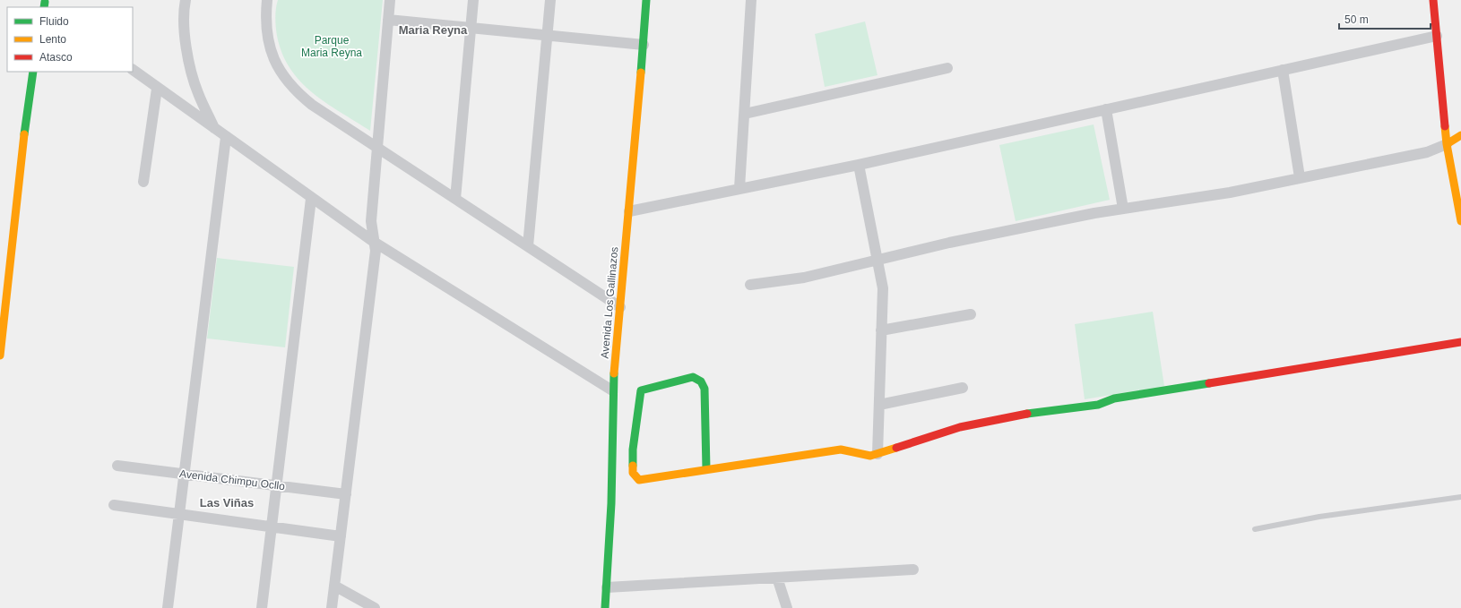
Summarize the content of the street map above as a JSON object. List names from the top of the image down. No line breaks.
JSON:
{"streets":{"street":["Avenida Los Gallinazos","Avenida Chimpu Ocllo"]},"districts":["Maria Reyna","Las Viñas"],"parks":["Parque Maria Reyna"],"legend":["Fluido","Lento","Atasco"],"scale_bar":"50 m"}
